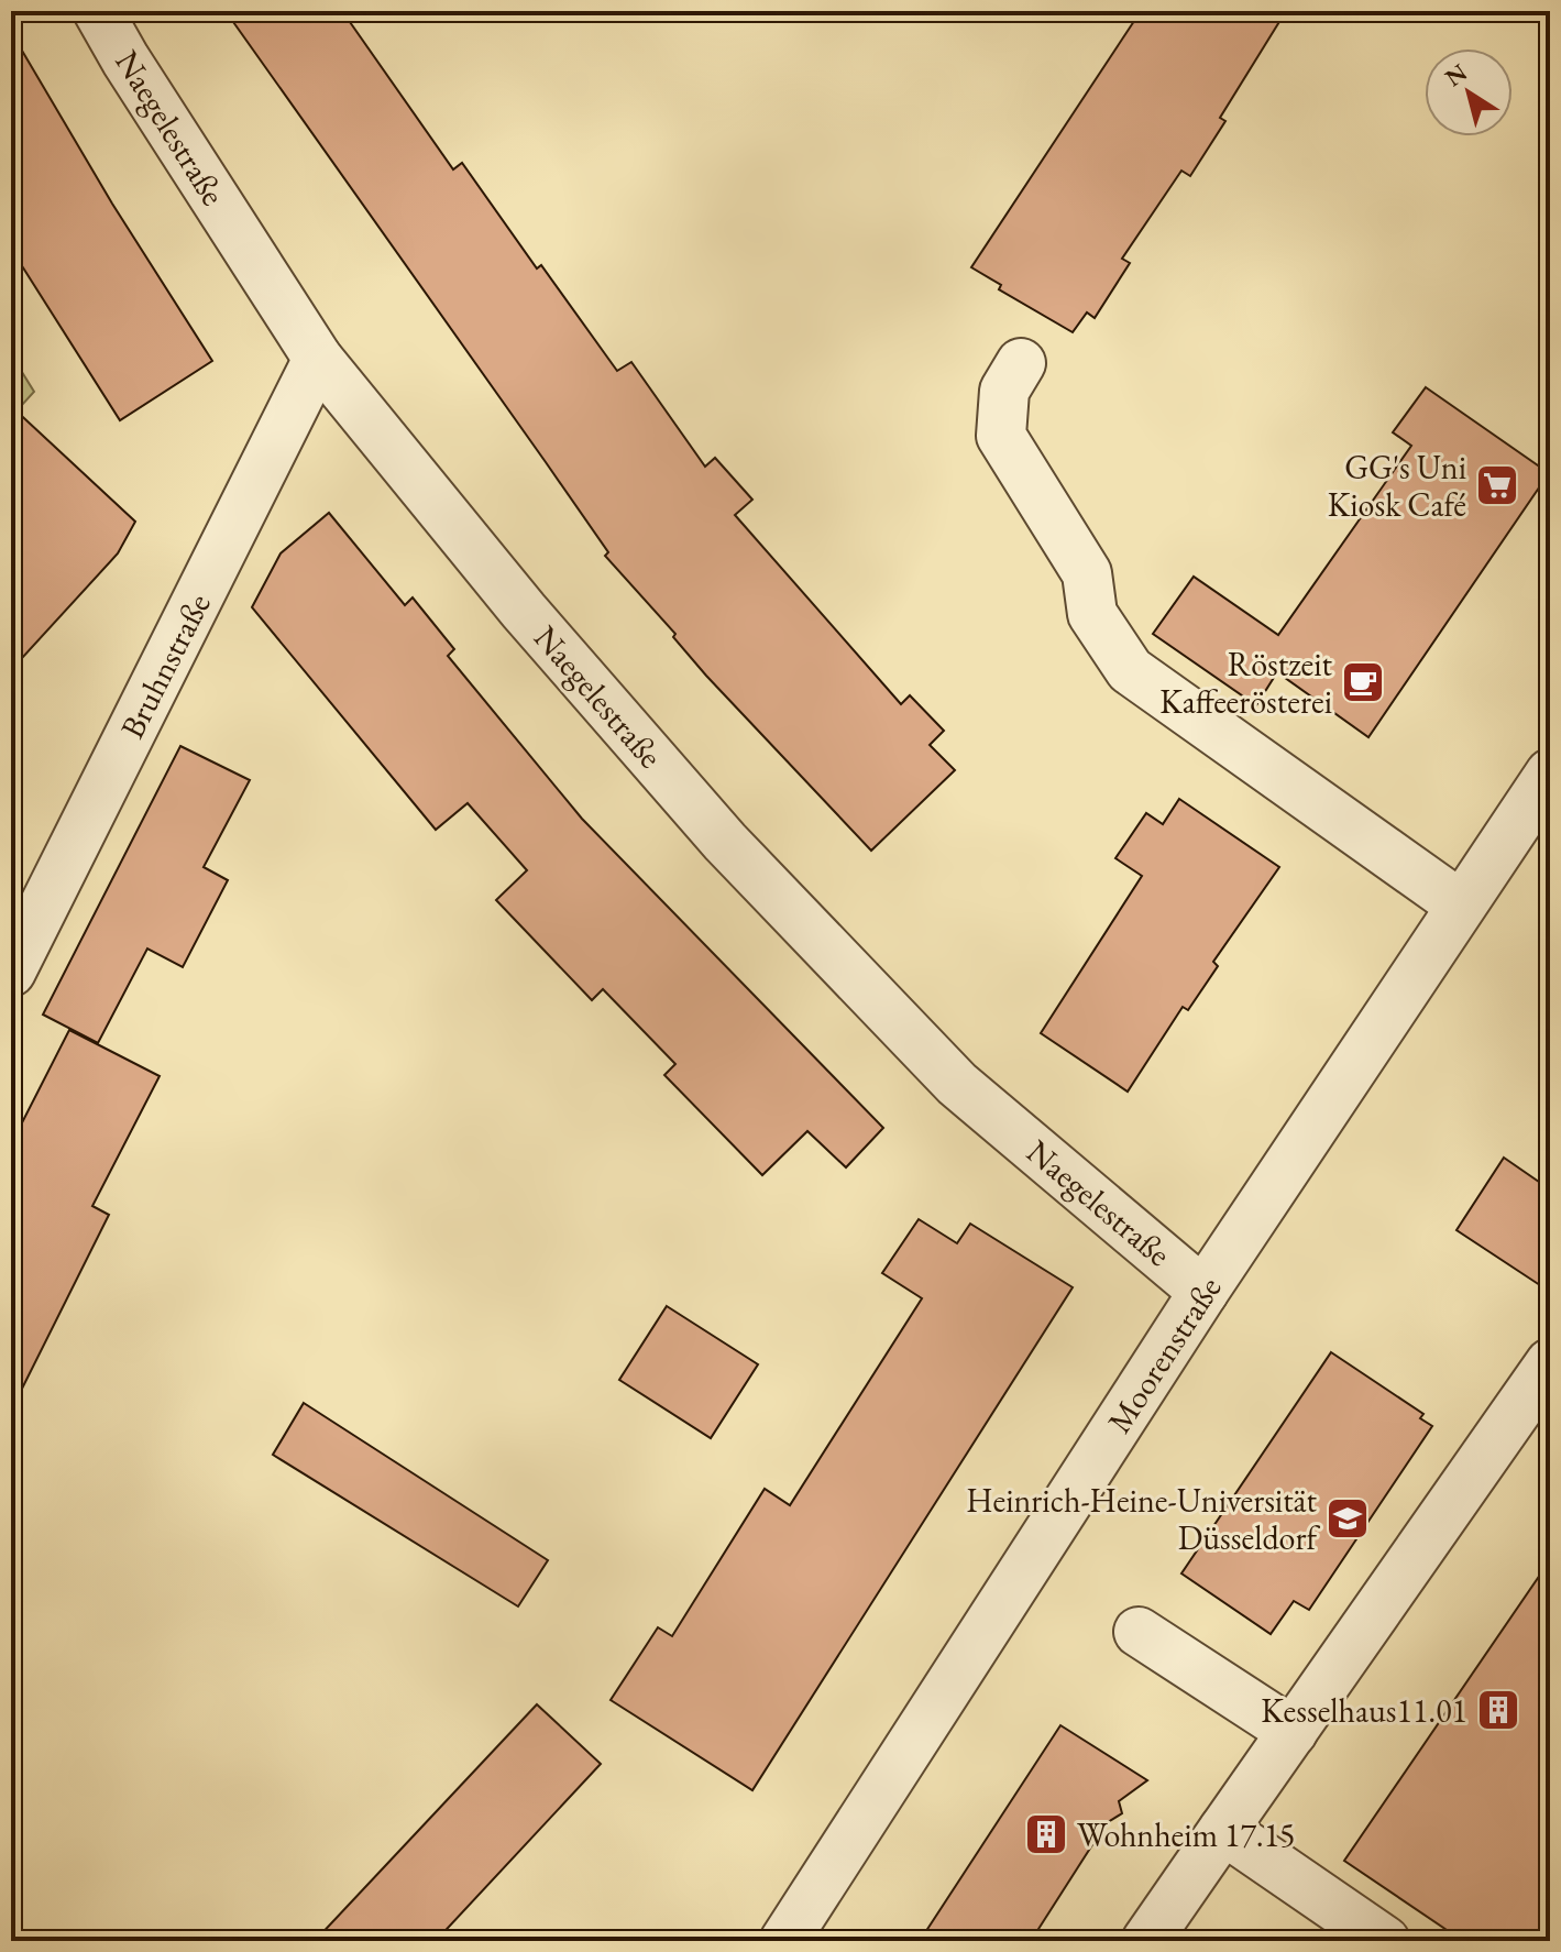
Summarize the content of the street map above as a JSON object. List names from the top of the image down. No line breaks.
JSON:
{"streets":{"street":["Naegelestraße","Bruhnstraße","Moorenstraße"]},"crossings":[["Naegelestraße","Bruhnstraße"],["Naegelestraße","Moorenstraße"]],"places":{"supermarket":["GG's Uni Kiosk Café"],"cafe":["Röstzeit Kaffeerösterei"],"school or university":["Heinrich-Heine-Universität Düsseldorf"],"building":["Kesselhaus11.01","Wohnheim 17.15"]},"north":"top left"}
